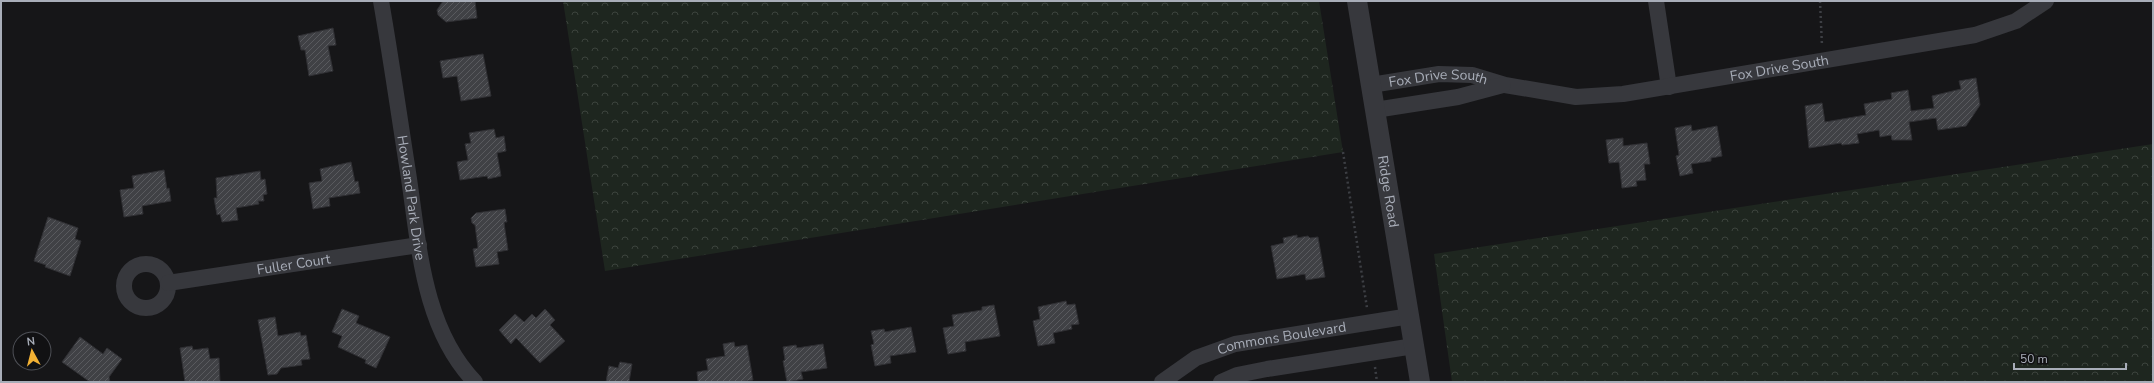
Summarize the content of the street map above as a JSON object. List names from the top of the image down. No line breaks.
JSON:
{"streets":{"street":["Fox Drive South","Ridge Road","Howland Park Drive","Fuller Court","Commons Boulevard"]},"crossings":[["Fox Drive South","Ridge Road"],["Ridge Road","Commons Boulevard"],["Howland Park Drive","Fuller Court"]],"scale_bar":"50 m","north":"top"}
